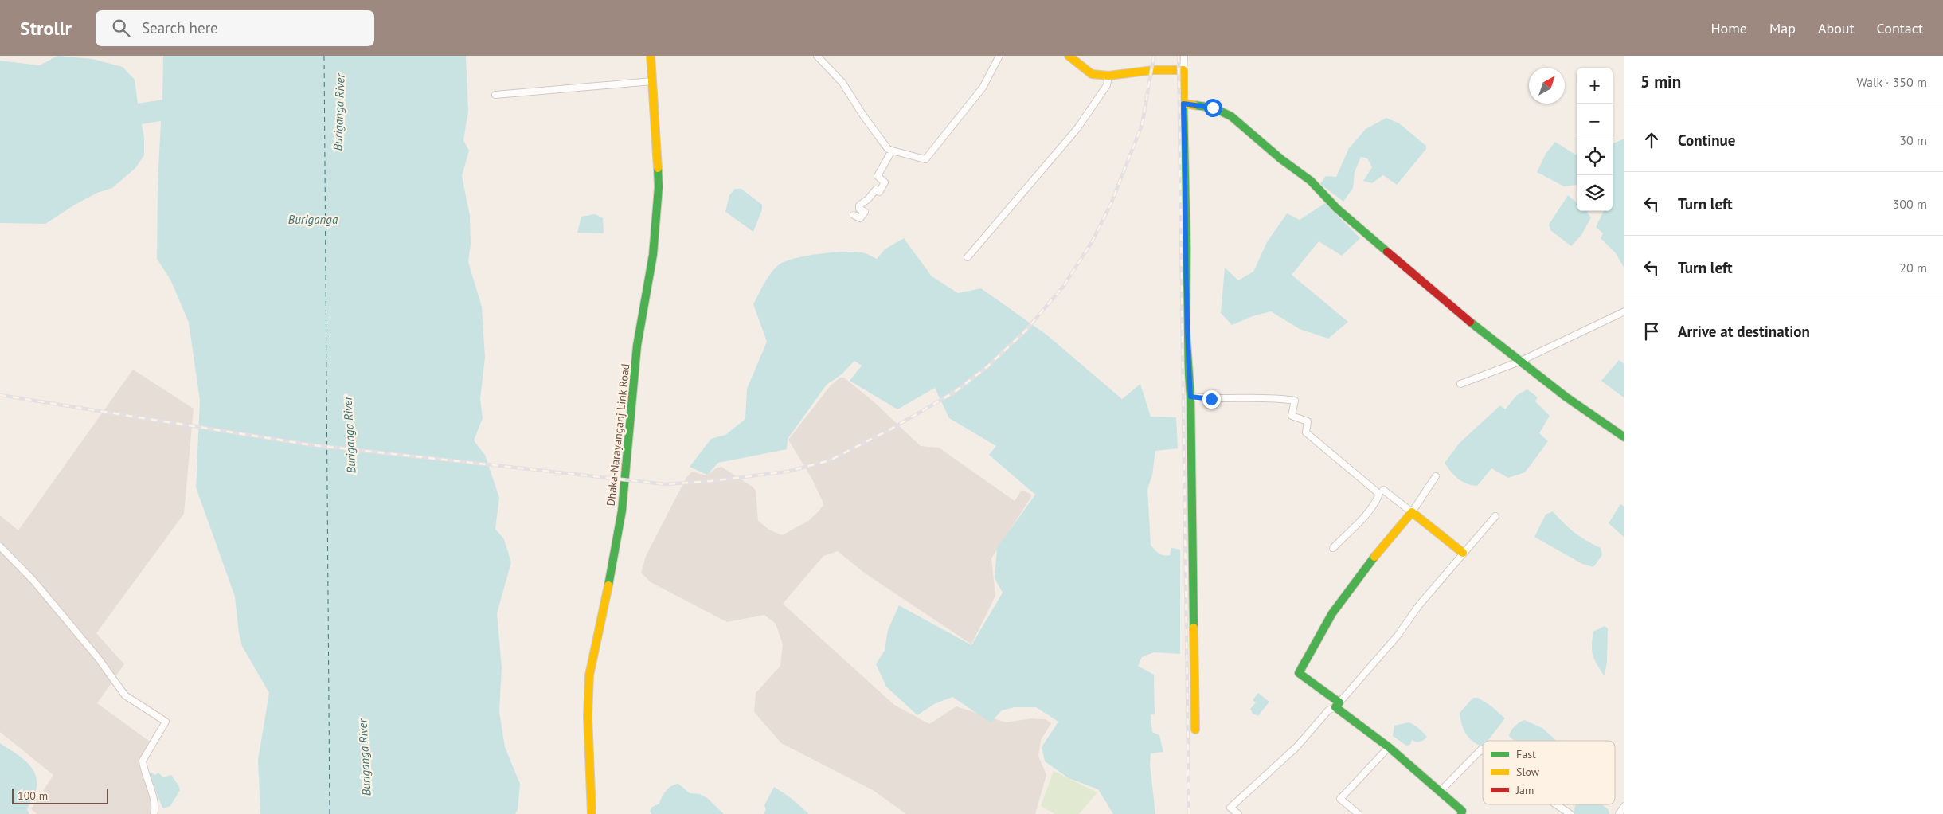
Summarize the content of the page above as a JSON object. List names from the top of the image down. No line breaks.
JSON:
{"streets":{"main road":["Dhaka-Narayanganj Link Road"]},"water":["Buriganga River","Buriganga"],"legend":["Fast","Slow","Jam"],"scale_bar":"100 m","north":"top right","page":{"header":"Strollr","search":"Search here","nav":["Home","Map","About","Contact"],"heading":["5 min","Walk · 350 m"],"map_buttons":["+","−"],"list":[["Continue","30 m"],["Turn left","300 m"],["Turn left","20 m"],"Arrive at destination"],"scale":"100 m"}}
